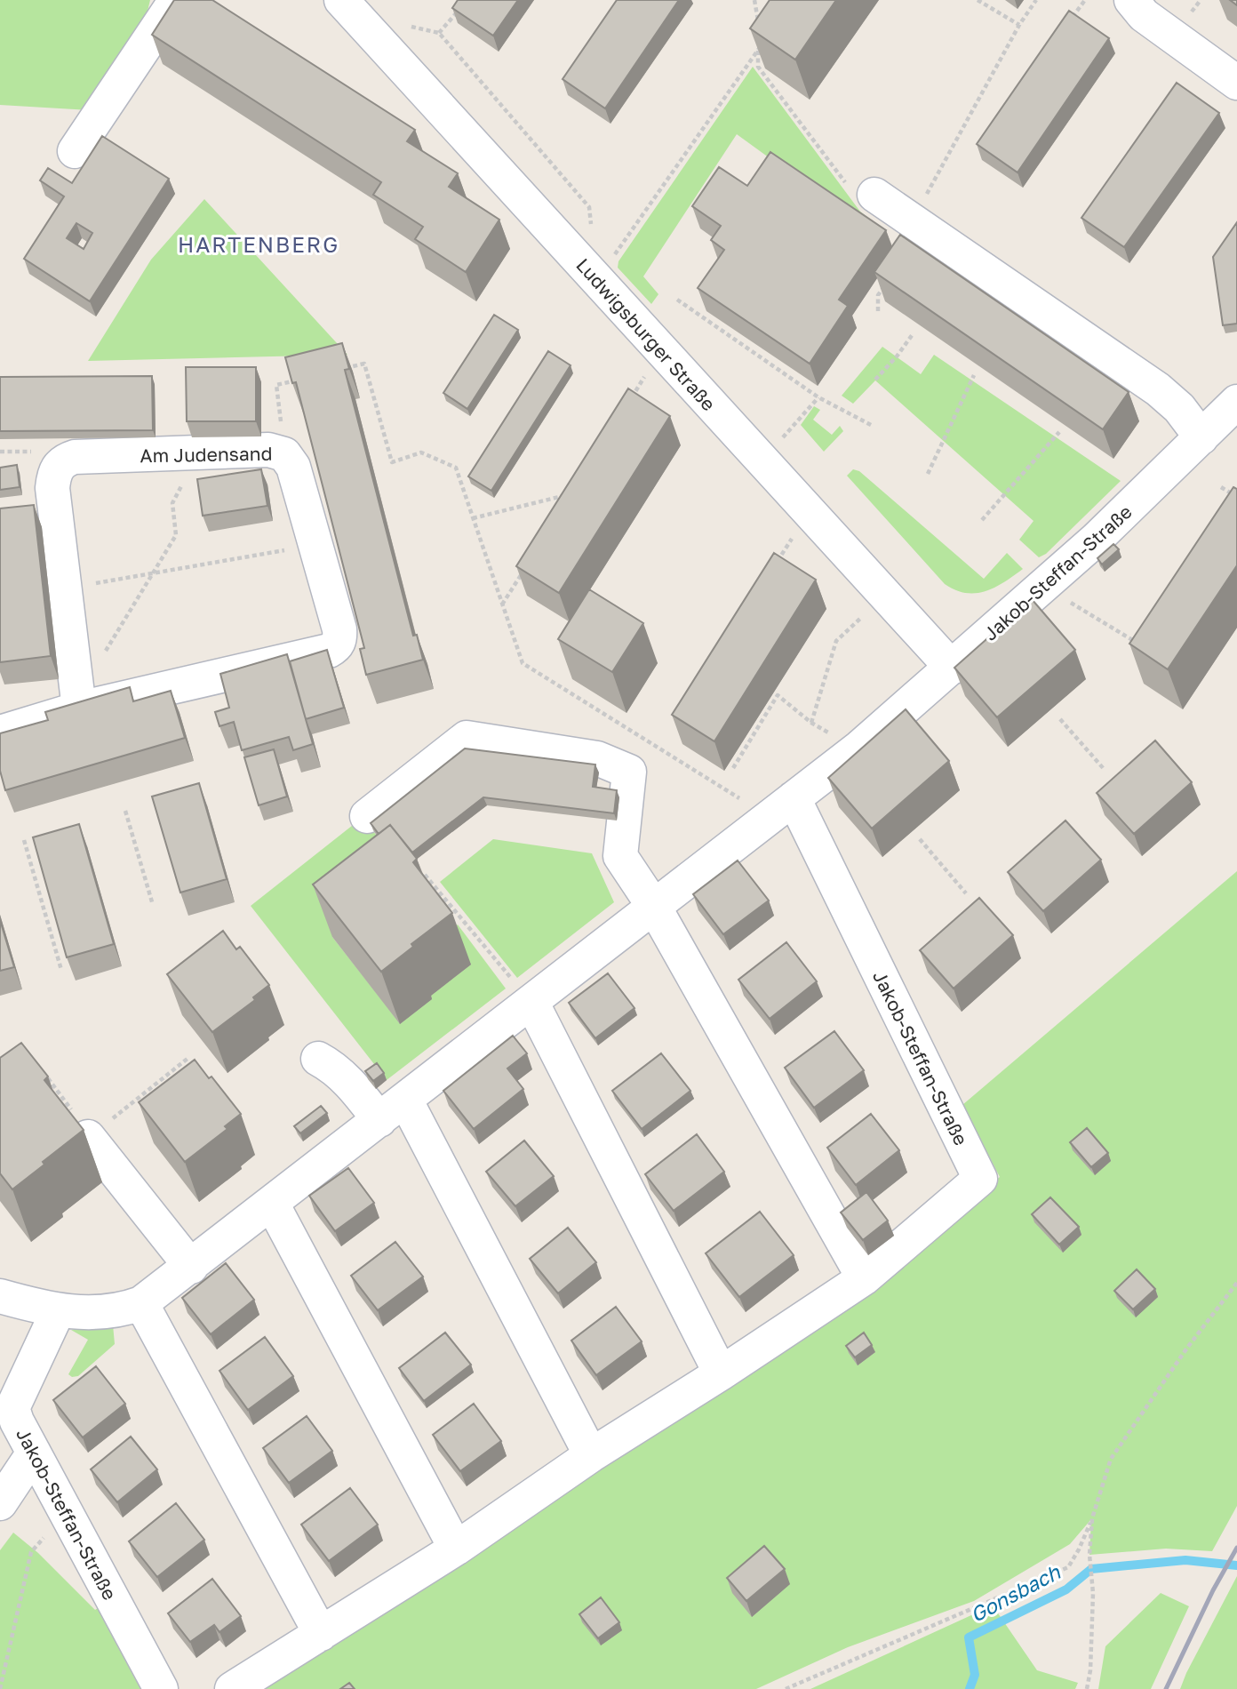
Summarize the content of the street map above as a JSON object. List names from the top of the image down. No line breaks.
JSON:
{"streets":{"street":["Ludwigsburger Straße","Am Judensand","Jakob-Steffan-Straße"]},"crossings":[["Ludwigsburger Straße","Jakob-Steffan-Straße"]],"districts":["HARTENBERG"],"water":["Gonsbach"]}
